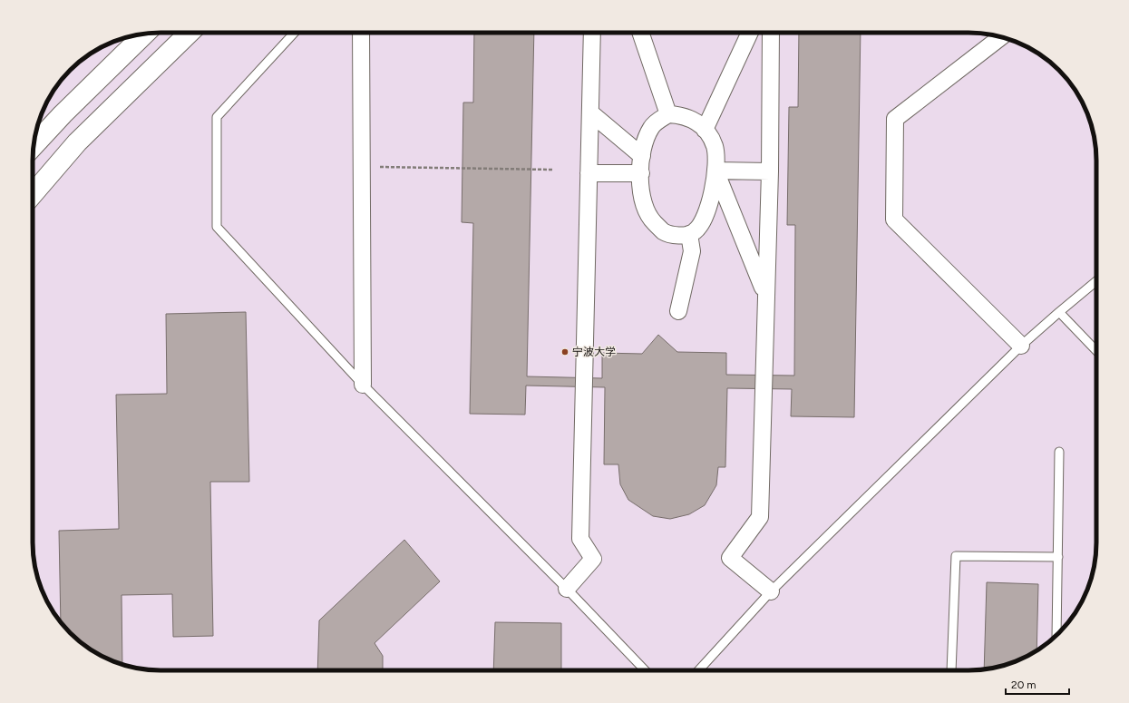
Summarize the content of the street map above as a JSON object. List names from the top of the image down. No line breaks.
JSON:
{"places":["宁波大学"],"scale_bar":"20 m"}
